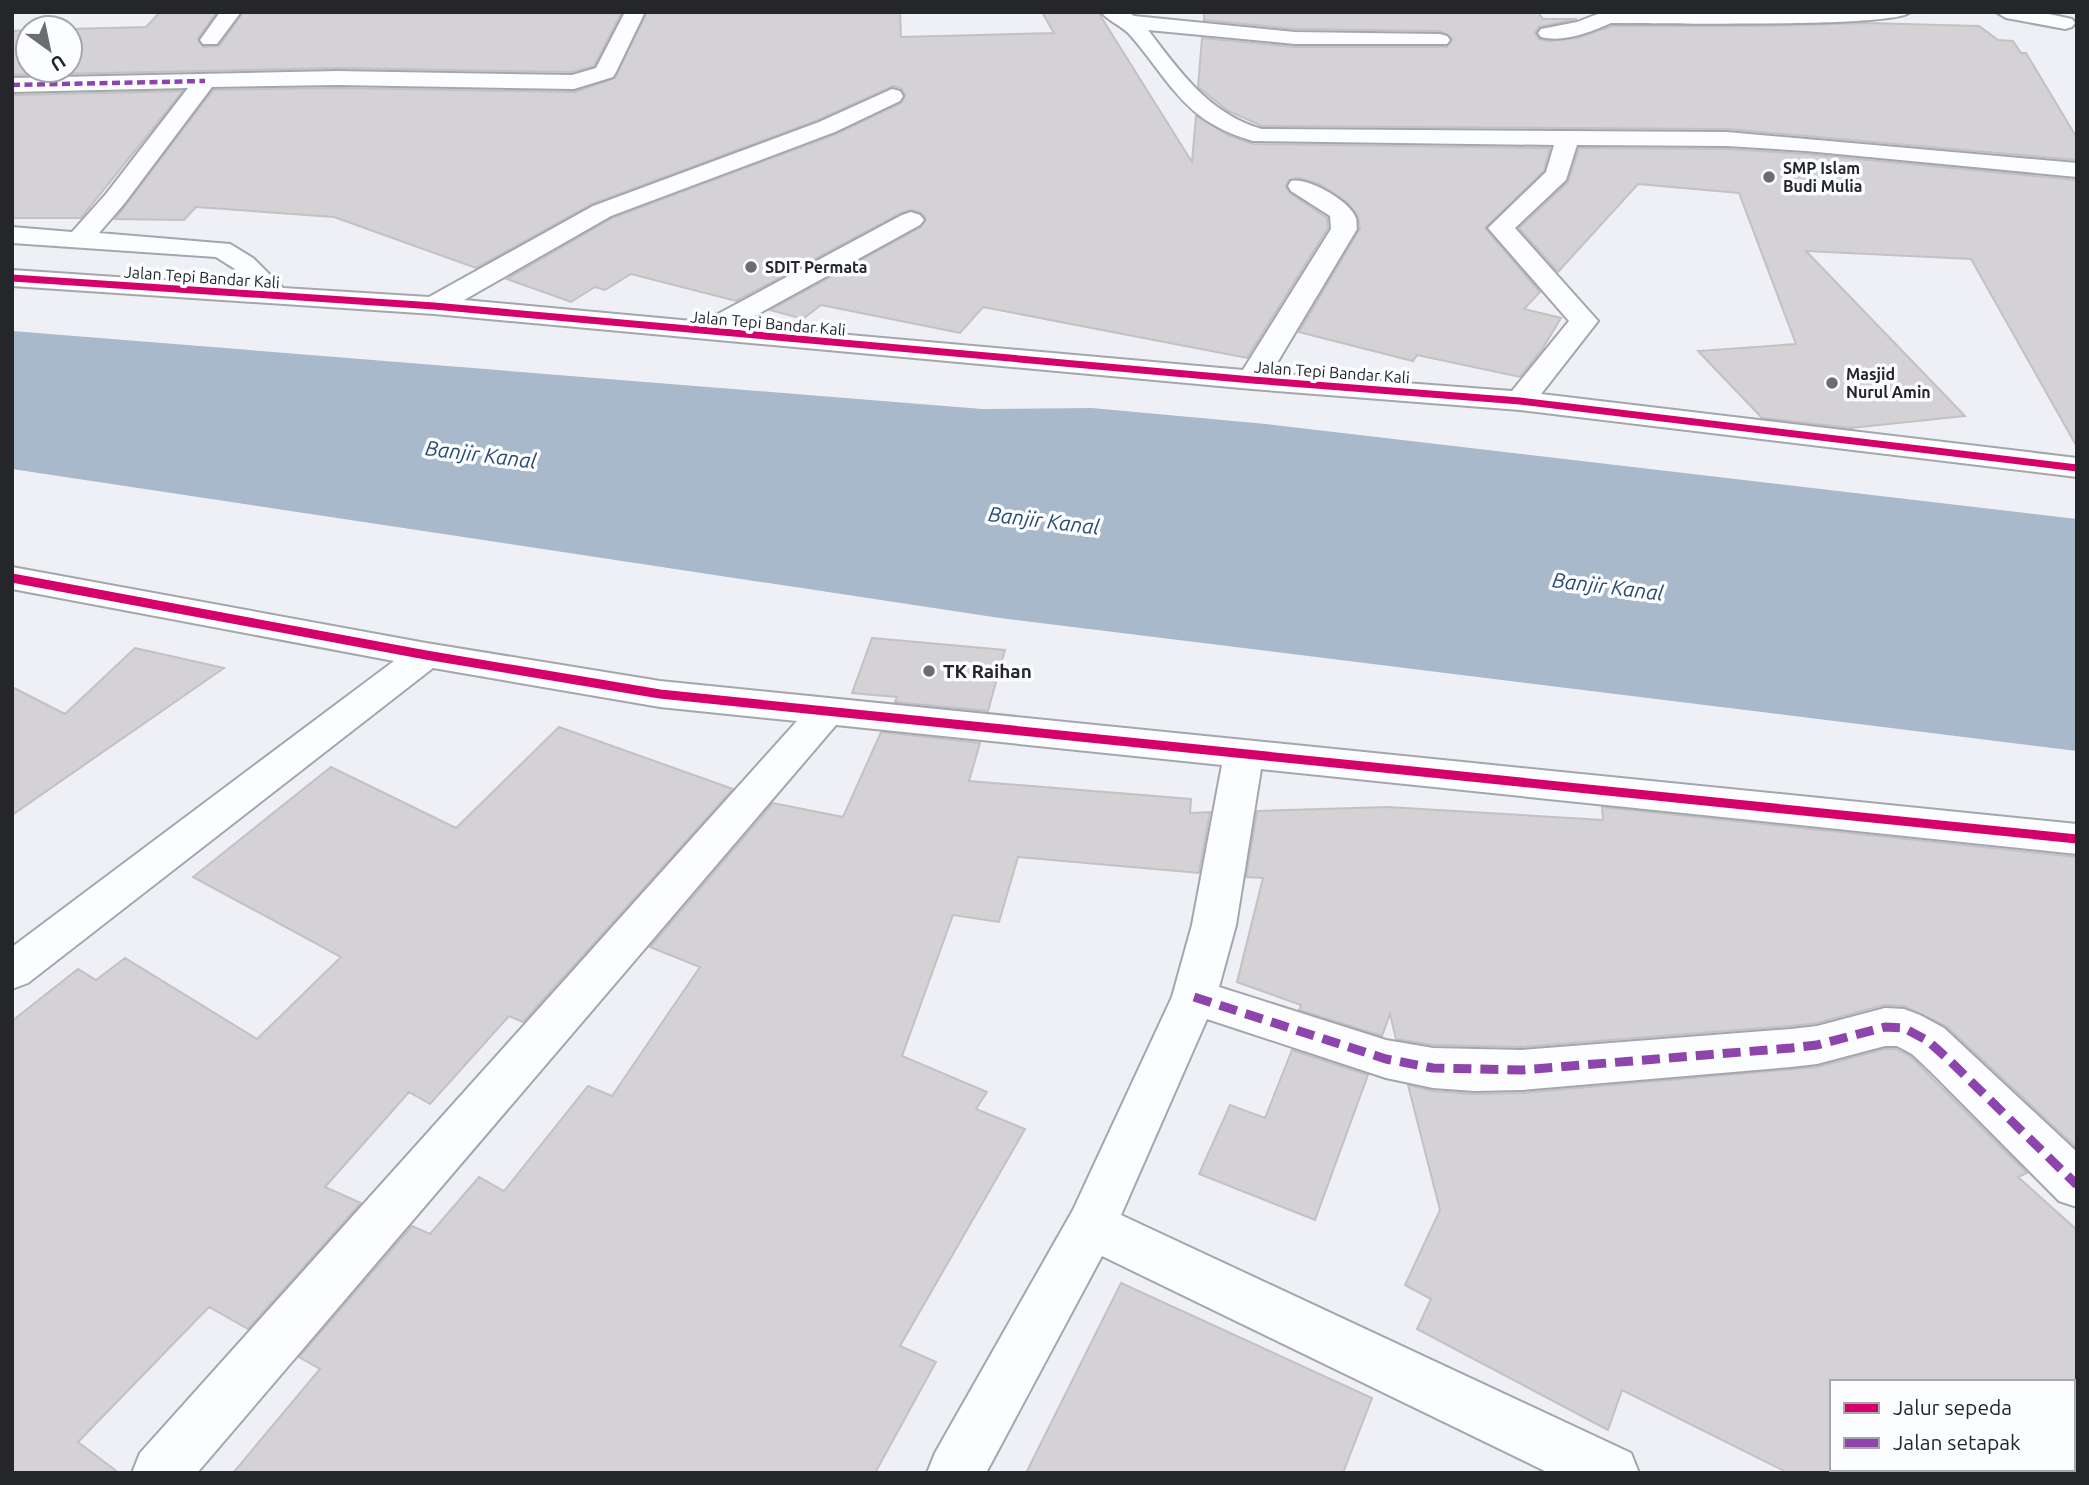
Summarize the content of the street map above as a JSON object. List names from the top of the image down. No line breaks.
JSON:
{"streets":{"street":["Jalan Tepi Bandar Kali"]},"water":["Banjir Kanal"],"places":["SMP Islam Budi Mulia","SDIT Permata","Masjid Nurul Amin","TK Raihan"],"legend":["Jalur sepeda","Jalan setapak"],"north":"bottom right"}
